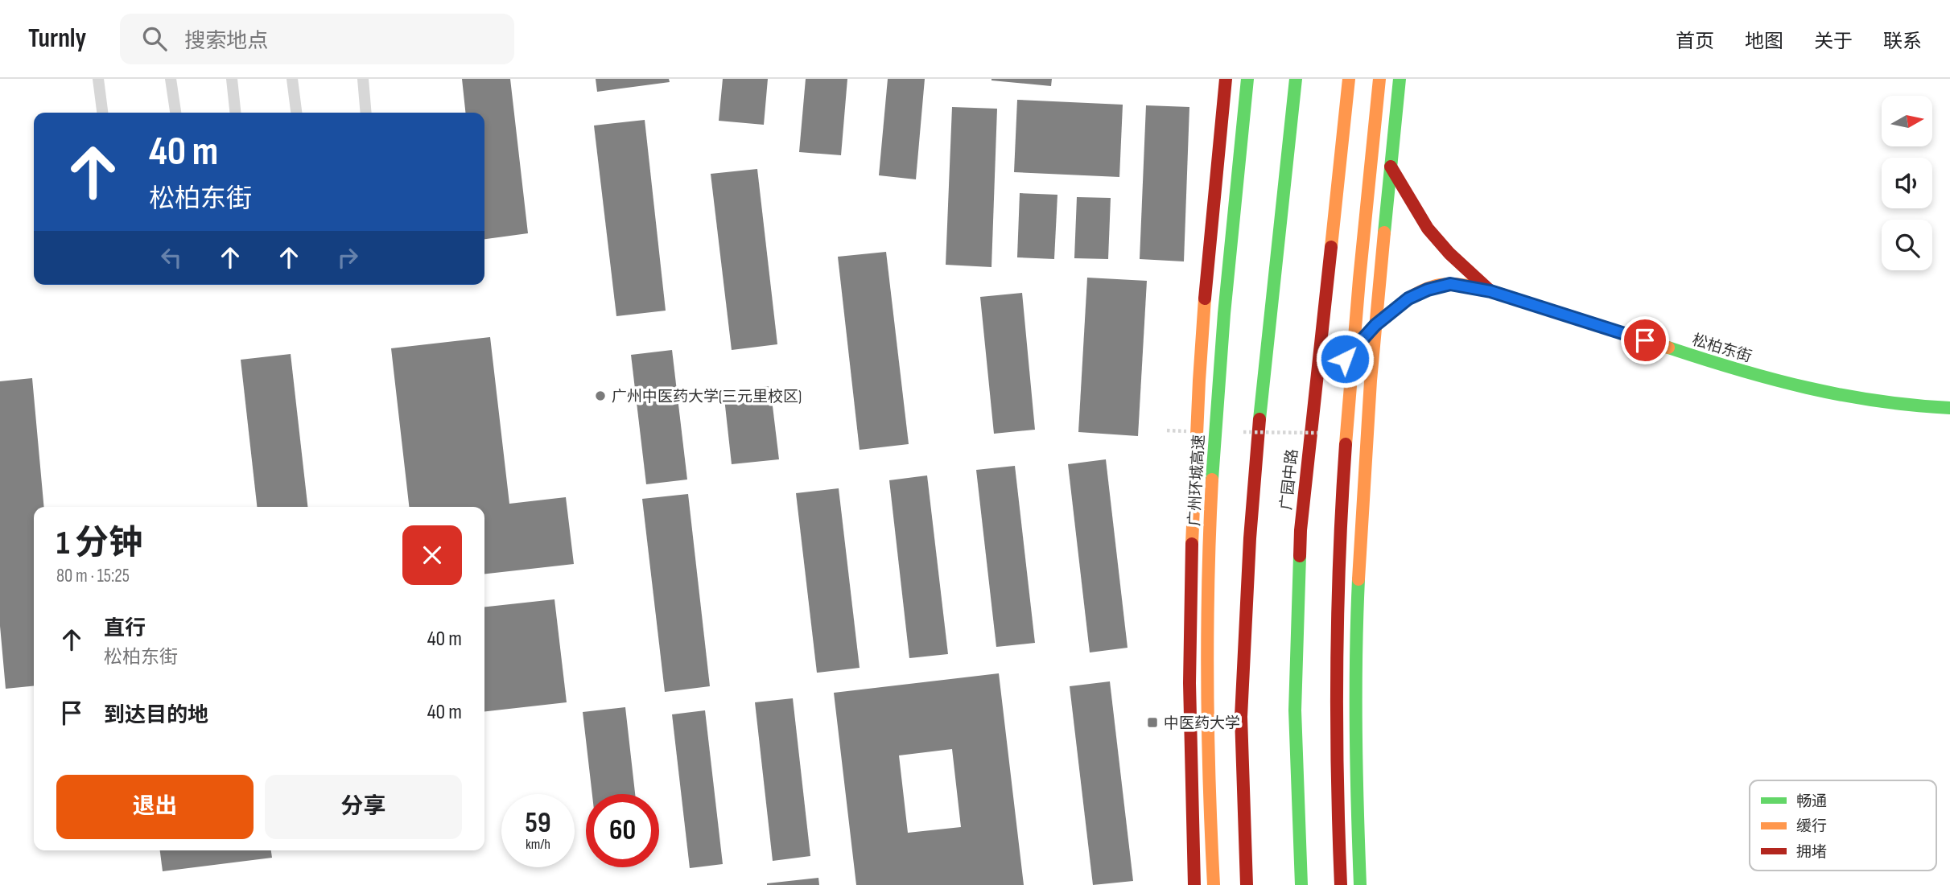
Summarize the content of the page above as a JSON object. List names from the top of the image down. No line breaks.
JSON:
{"streets":{"main road":["松柏东街","广园中路","广州环城高速"]},"crossings":[["松柏东街","广园中路"]],"places":{"other":["广州中医药大学(三元里校区)"],"transit":["中医药大学"]},"legend":["畅通","缓行","拥堵"],"north":"right","page":{"header":"Turnly","search":"搜索地点","nav":["首页","地图","关于","联系"],"turn":["40 m","松柏东街"],"heading":["1 分钟","80 m · 15:25"],"list":[{"name":"直行","note":"松柏东街","value":"40 m"},{"name":"到达目的地","value":"40 m"}],"buttons":["退出","分享"],"speed":"59 km/h","limit":"60"}}
